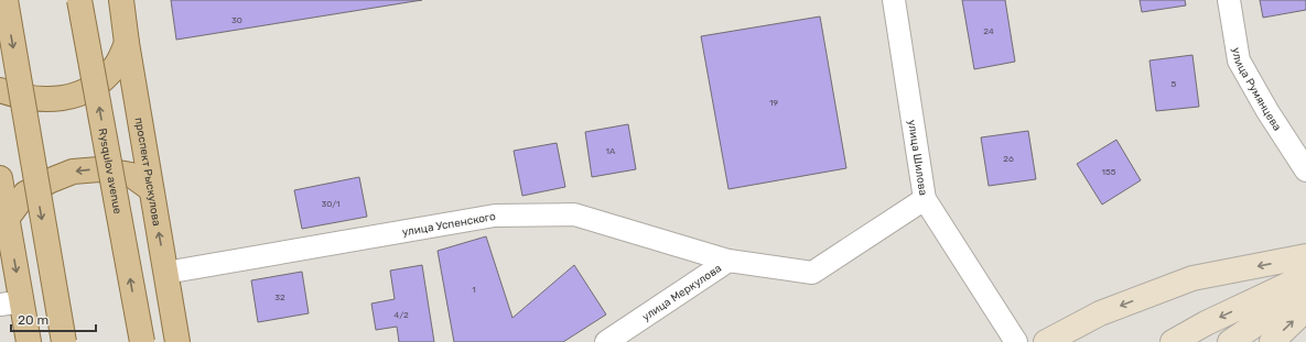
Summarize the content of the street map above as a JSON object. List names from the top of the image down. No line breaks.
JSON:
{"streets":{"main road":["Rysqulov avenue","проспект Рыскулова"],"street":["улица Румянцева","улица Шилова","улица Успенского","улица Меркулова"]},"crossings":[["улица Шилова","улица Меркулова"],["проспект Рыскулова","улица Успенского"],["улица Успенского","улица Меркулова"]],"house_numbers":["30","24","5","19","1А","26","155","30/1","1","32","4/2"],"scale_bar":"20 m"}
